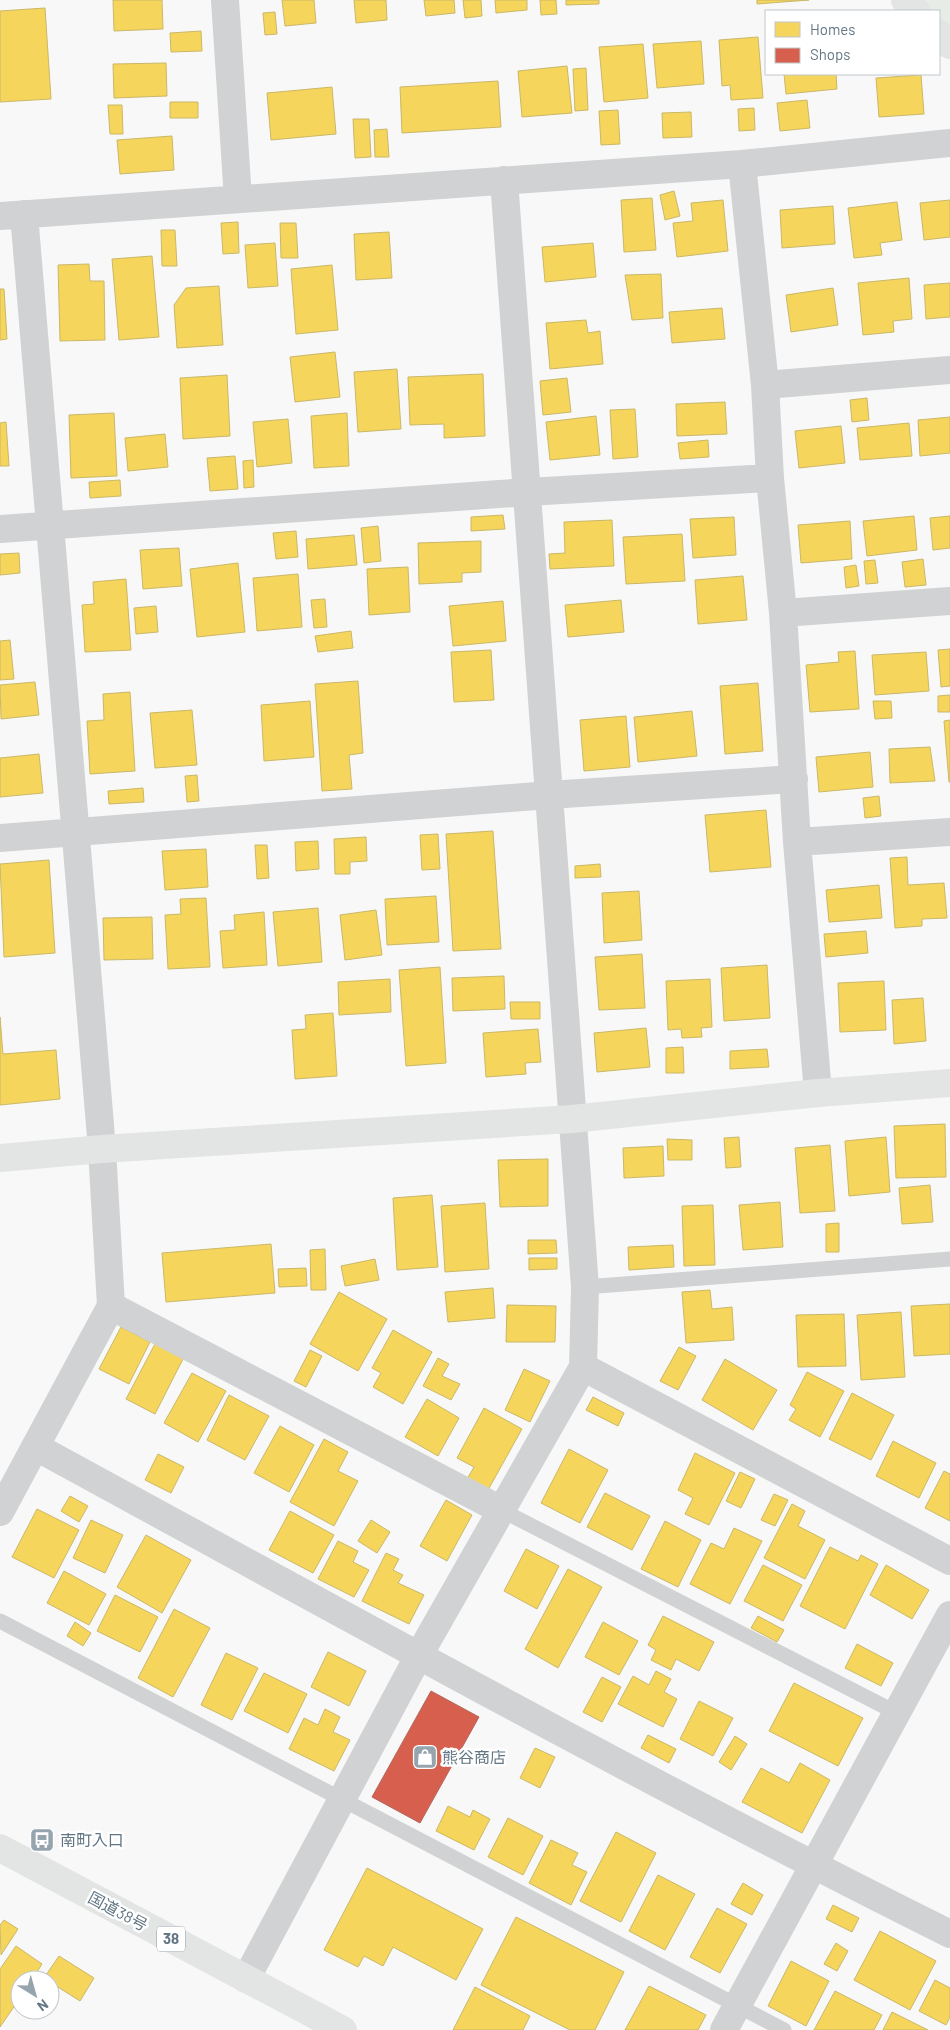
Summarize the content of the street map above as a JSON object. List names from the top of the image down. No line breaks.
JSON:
{"streets":{"main road":["国道38号","38"]},"places":{"shop":["熊谷商店"],"bus stop":["南町入口"]},"legend":["Homes","Shops"],"north":"bottom right"}
